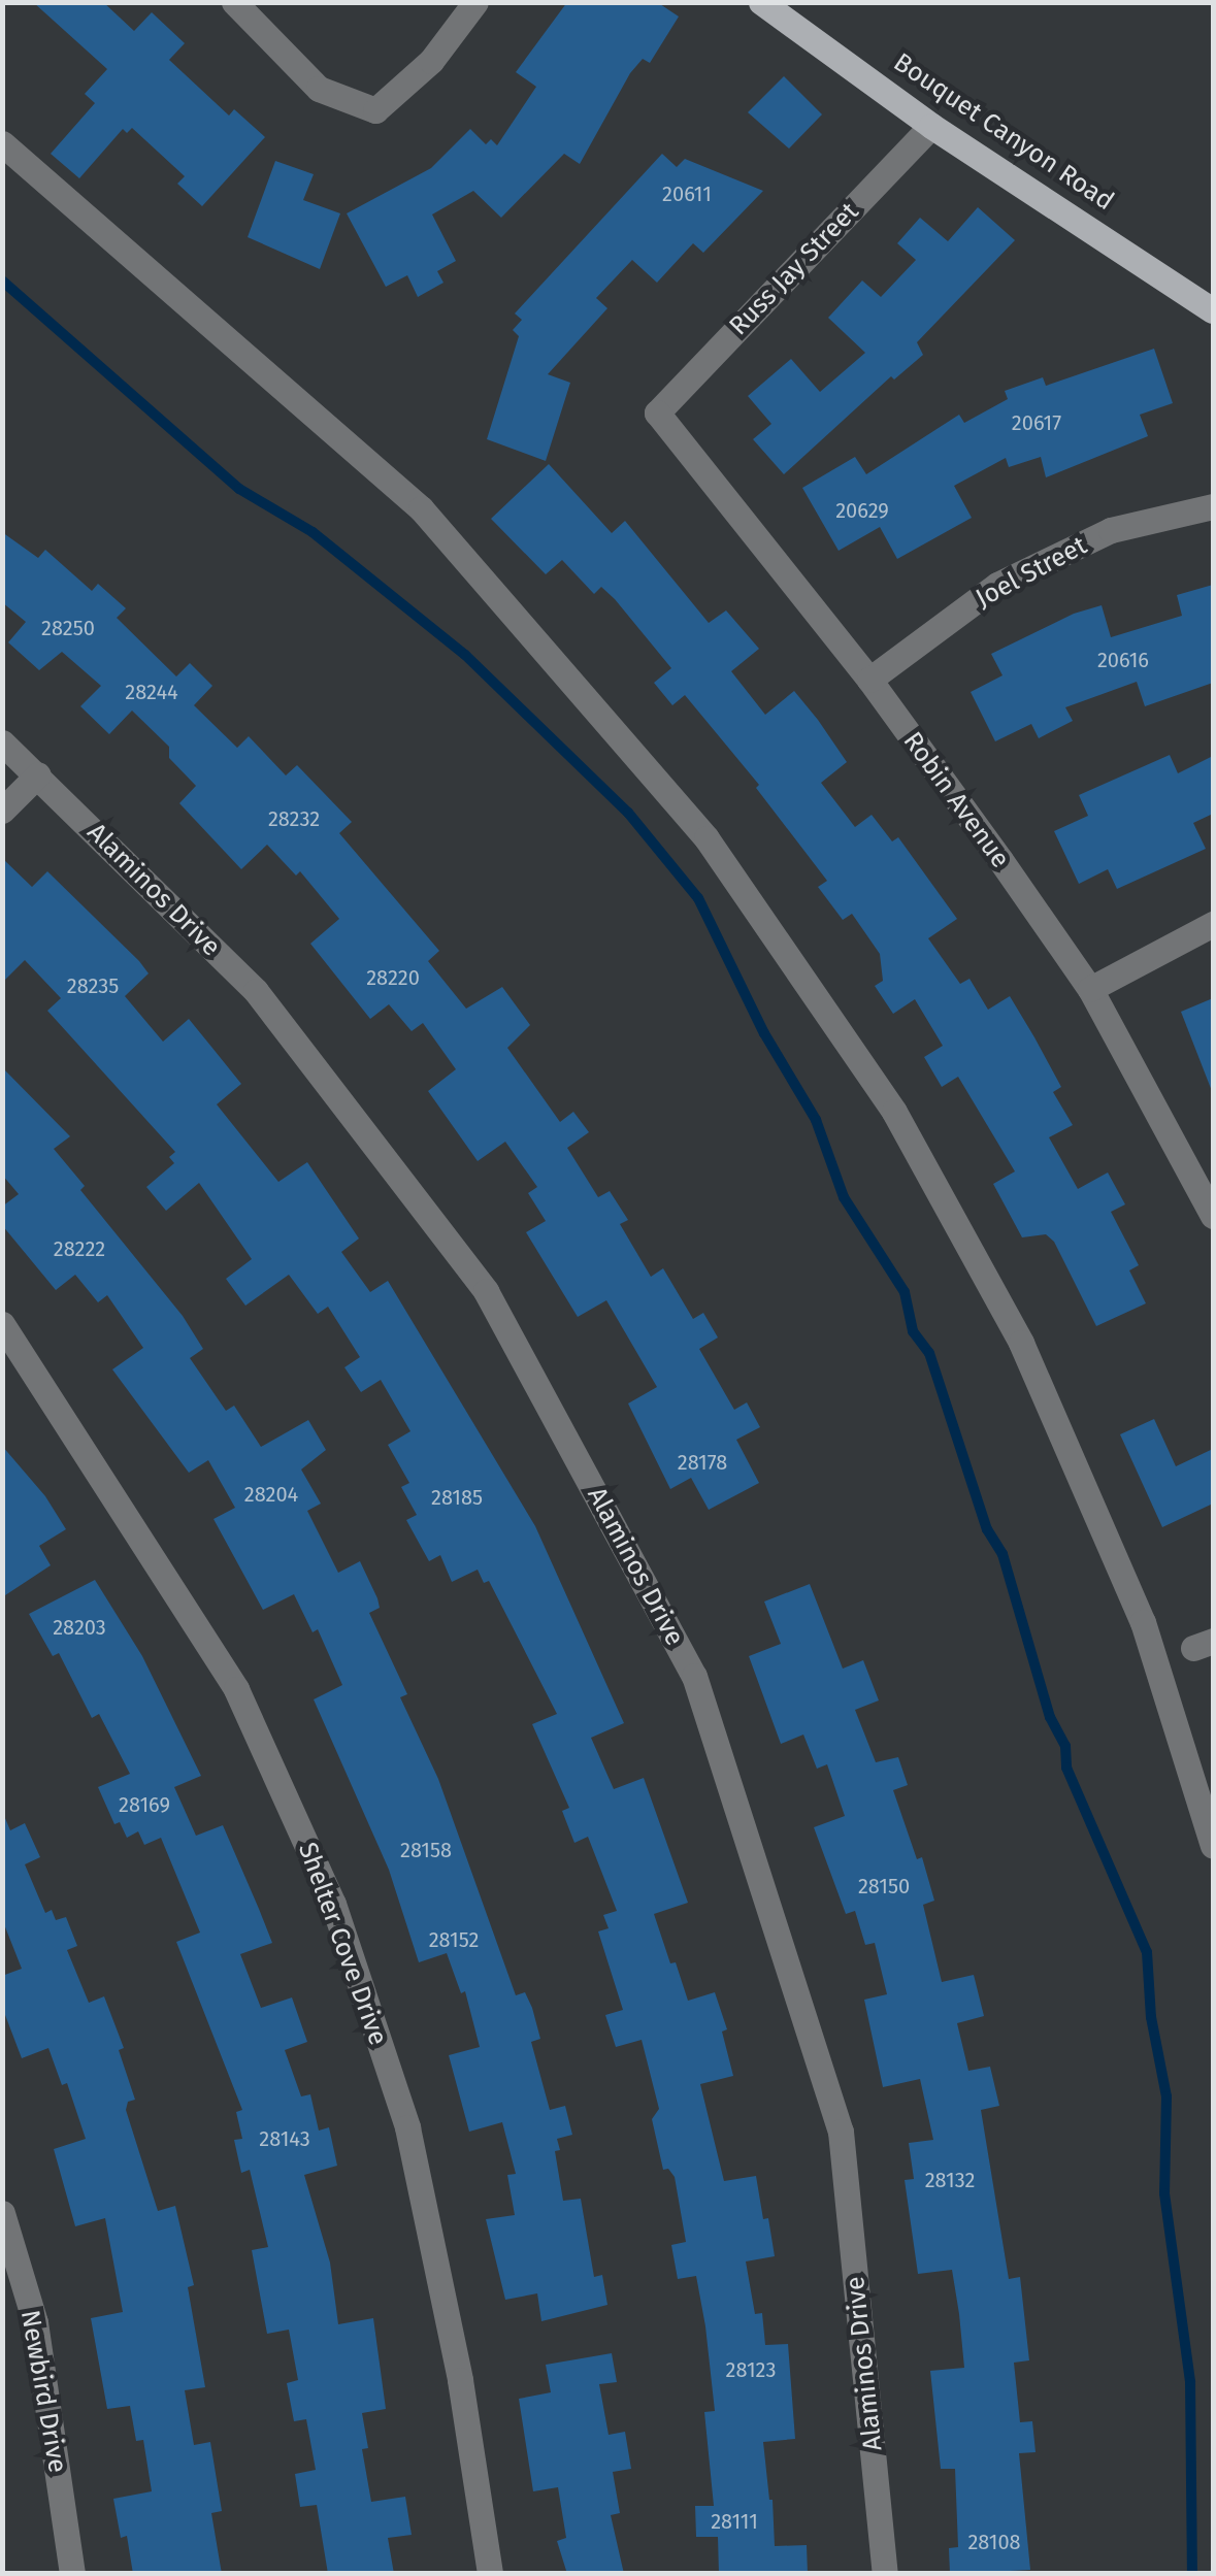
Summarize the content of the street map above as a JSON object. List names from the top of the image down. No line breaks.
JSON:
{"streets":{"main road":["Bouquet Canyon Road"],"street":["Russ Jay Street","Joel Street","Robin Avenue","Alaminos Drive","Shelter Cove Drive","Newbird Drive"]},"crossings":[["Bouquet Canyon Road","Russ Jay Street"],["Russ Jay Street","Robin Avenue"],["Joel Street","Robin Avenue"]],"house_numbers":["20611","20617","20629","28250","20616","28244","28232","28220","28235","28222","28178","28204","28185","28203","28169","28158","28150","28152","28143","28132","28123","28111","28108"]}
